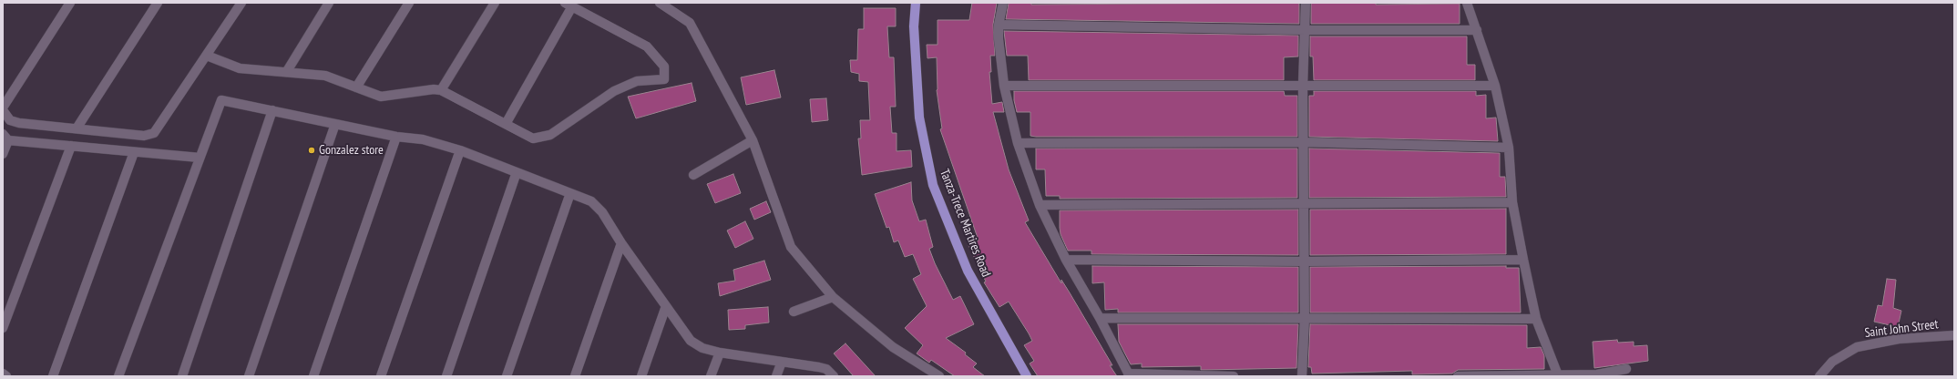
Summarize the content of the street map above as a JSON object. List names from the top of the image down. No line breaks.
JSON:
{"streets":{"main road":["Tanza-Trece Martires Road"],"street":["Saint John Street"]},"places":["Gonzalez store"]}
